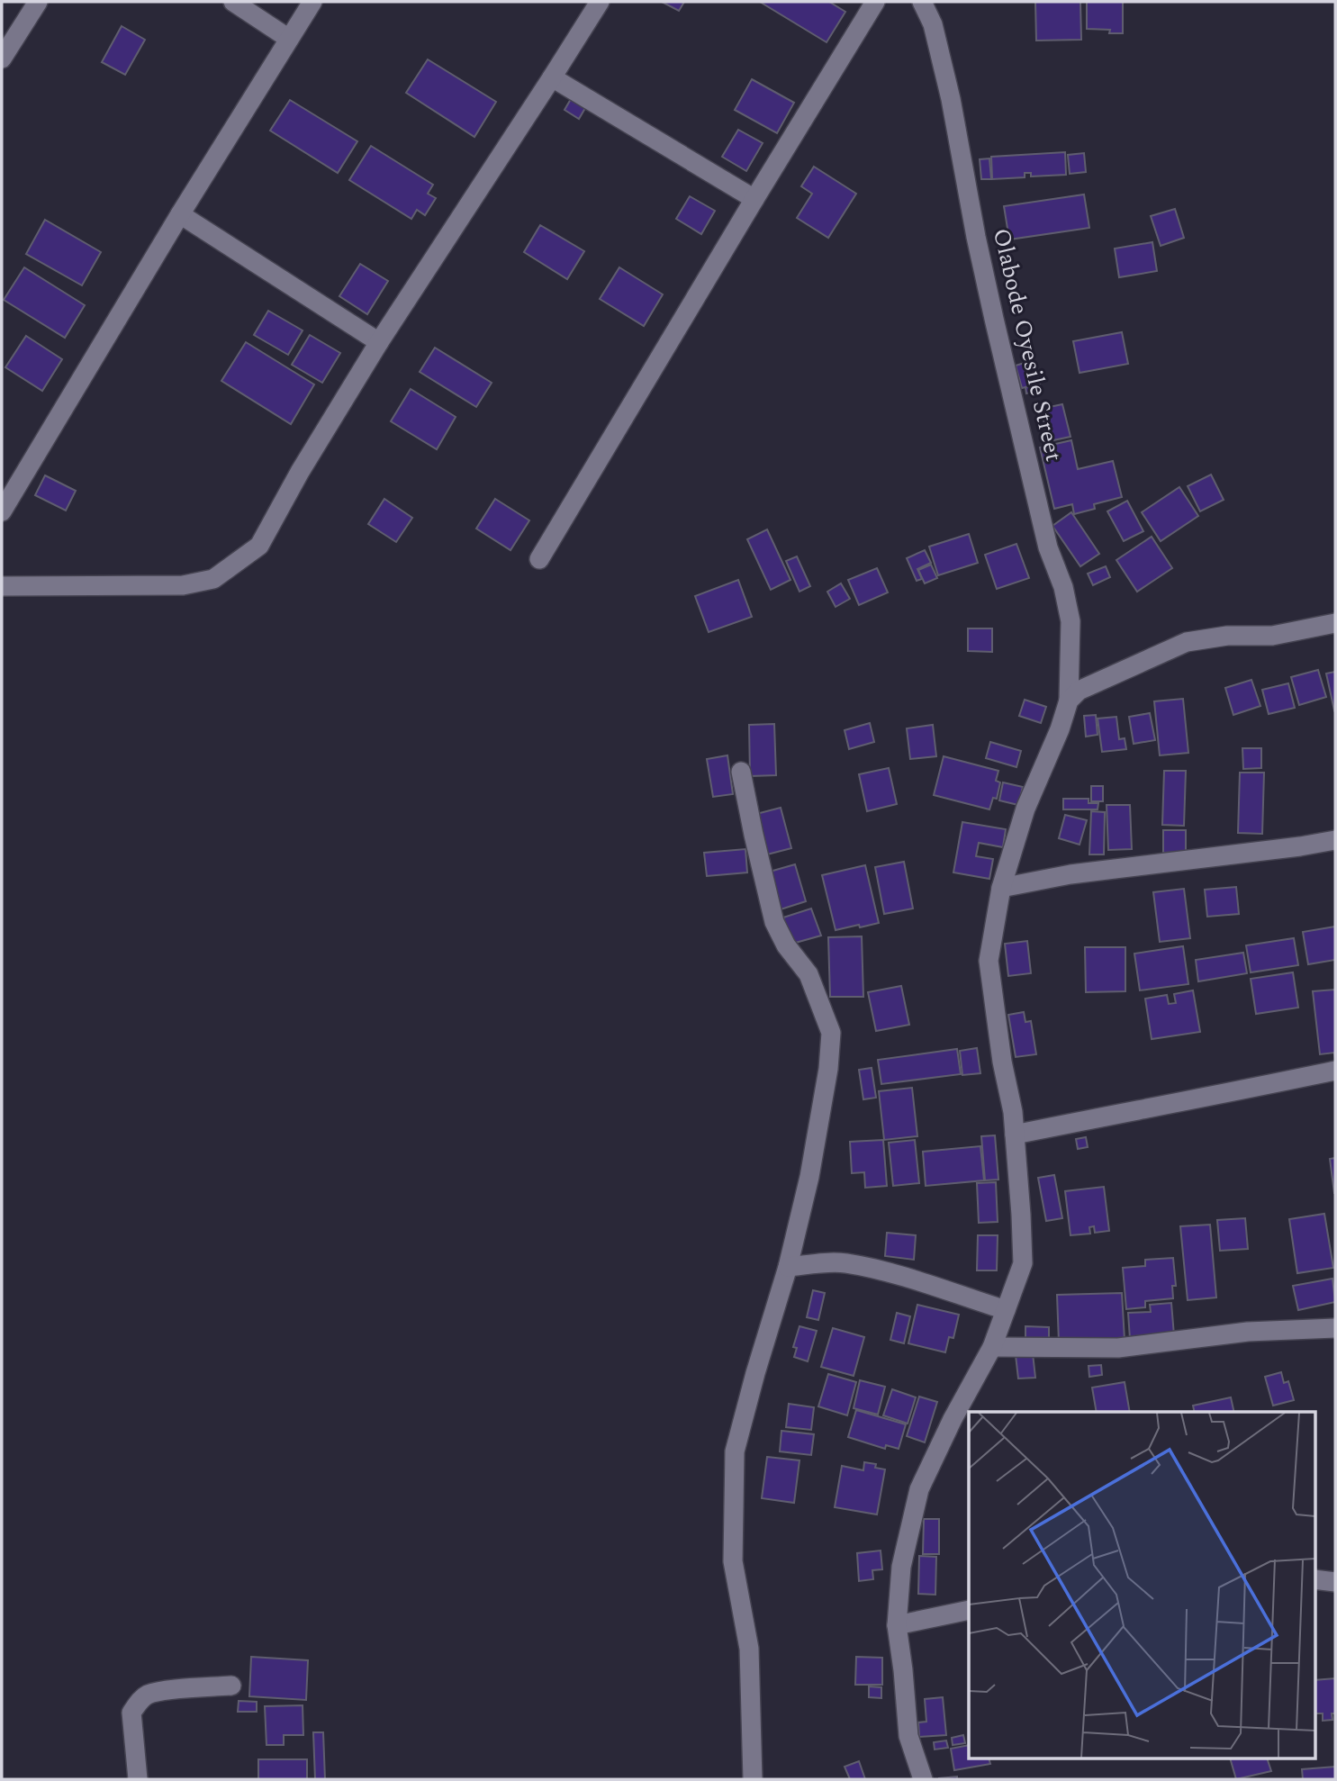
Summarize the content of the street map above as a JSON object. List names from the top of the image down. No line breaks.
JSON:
{"streets":{"street":["Olabode Oyesile Street"]}}
